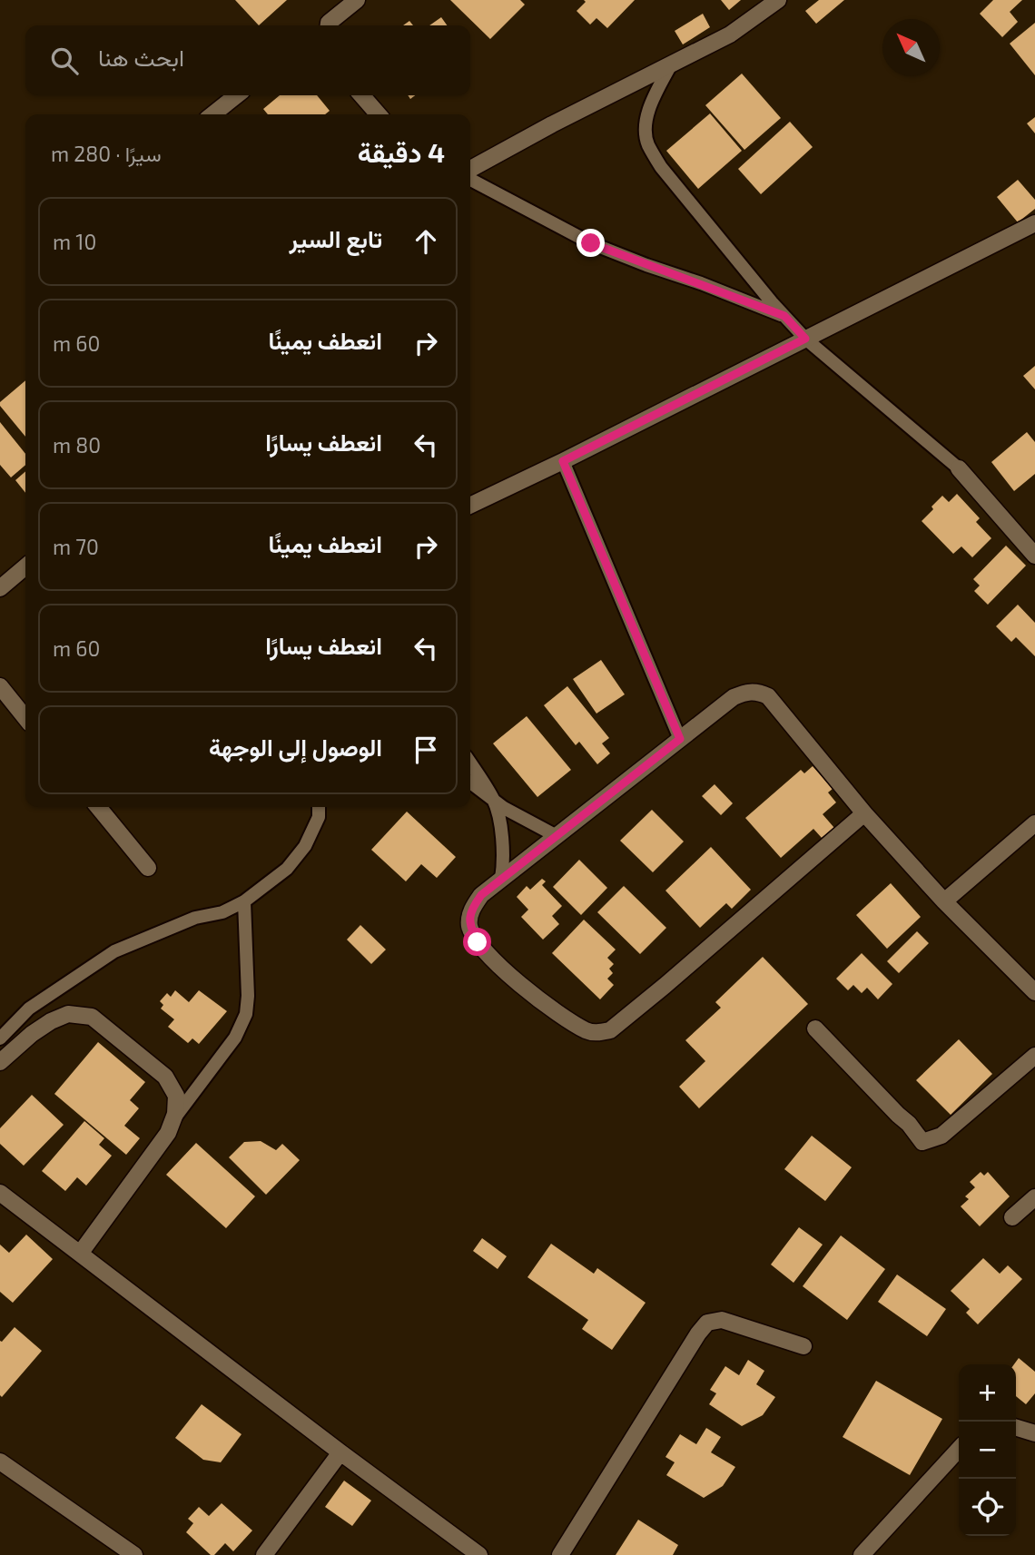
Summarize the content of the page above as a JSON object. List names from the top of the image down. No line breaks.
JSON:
{"north":"top left","page":{"search":"ابحث هنا","heading":["4 دقيقة","سيرًا · 280 m"],"list":[["تابع السير","10 m"],["انعطف يمينًا","60 m"],["انعطف يسارًا","80 m"],["انعطف يمينًا","70 m"],["انعطف يسارًا","60 m"],"الوصول إلى الوجهة"],"map_buttons":["+","−"]}}
